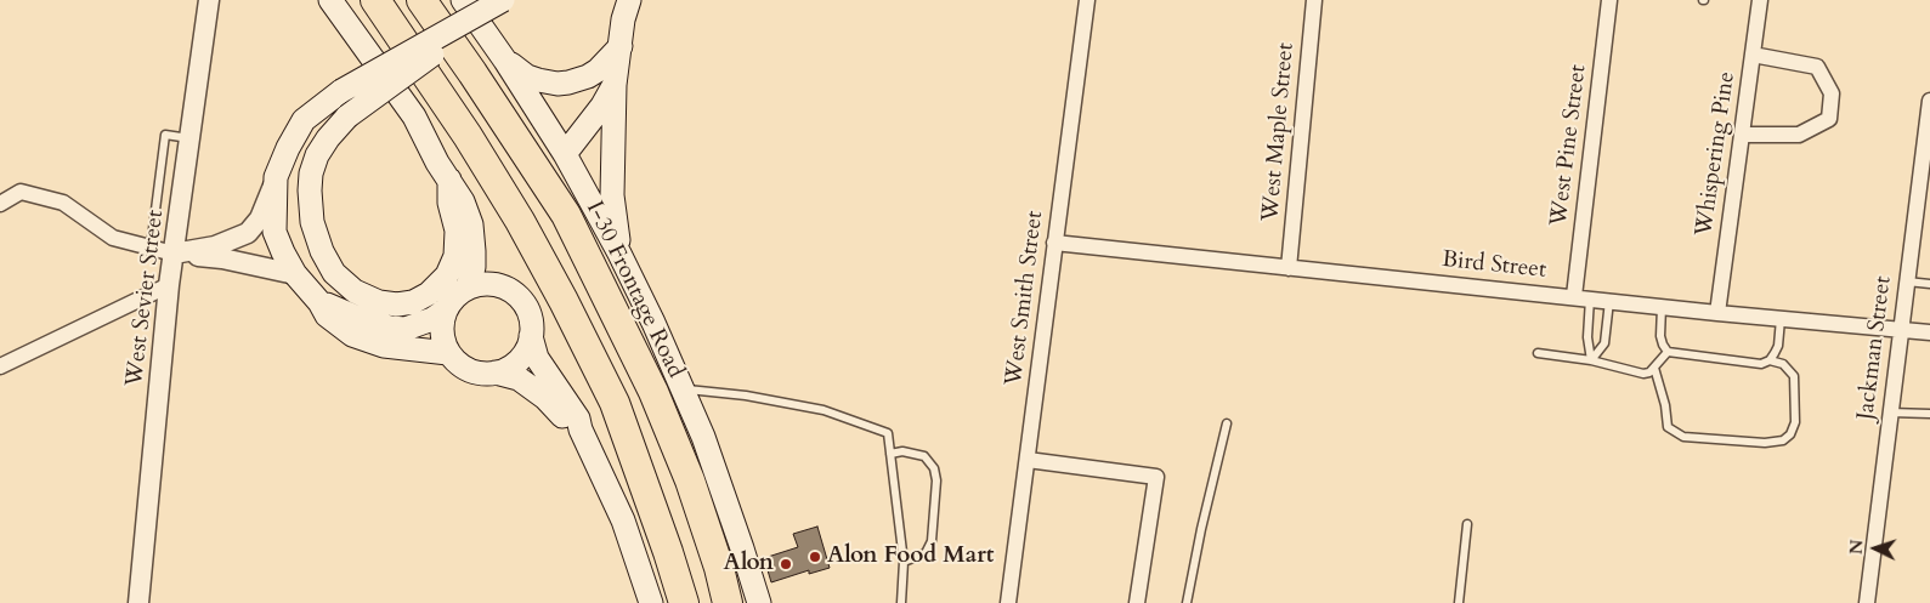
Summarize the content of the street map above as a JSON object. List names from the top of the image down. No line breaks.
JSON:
{"streets":{"main road":["I-30 Frontage Road"],"street":["West Maple Street","West Pine Street","Whispering Pine","Bird Street","West Sevier Street","West Smith Street","Jackman Street"]},"crossings":[["West Maple Street","Bird Street"],["West Pine Street","Bird Street"],["Whispering Pine","Bird Street"],["Bird Street","West Smith Street"],["Bird Street","Jackman Street"]],"places":["Alon Food Mart","Alon"],"north":"left"}
